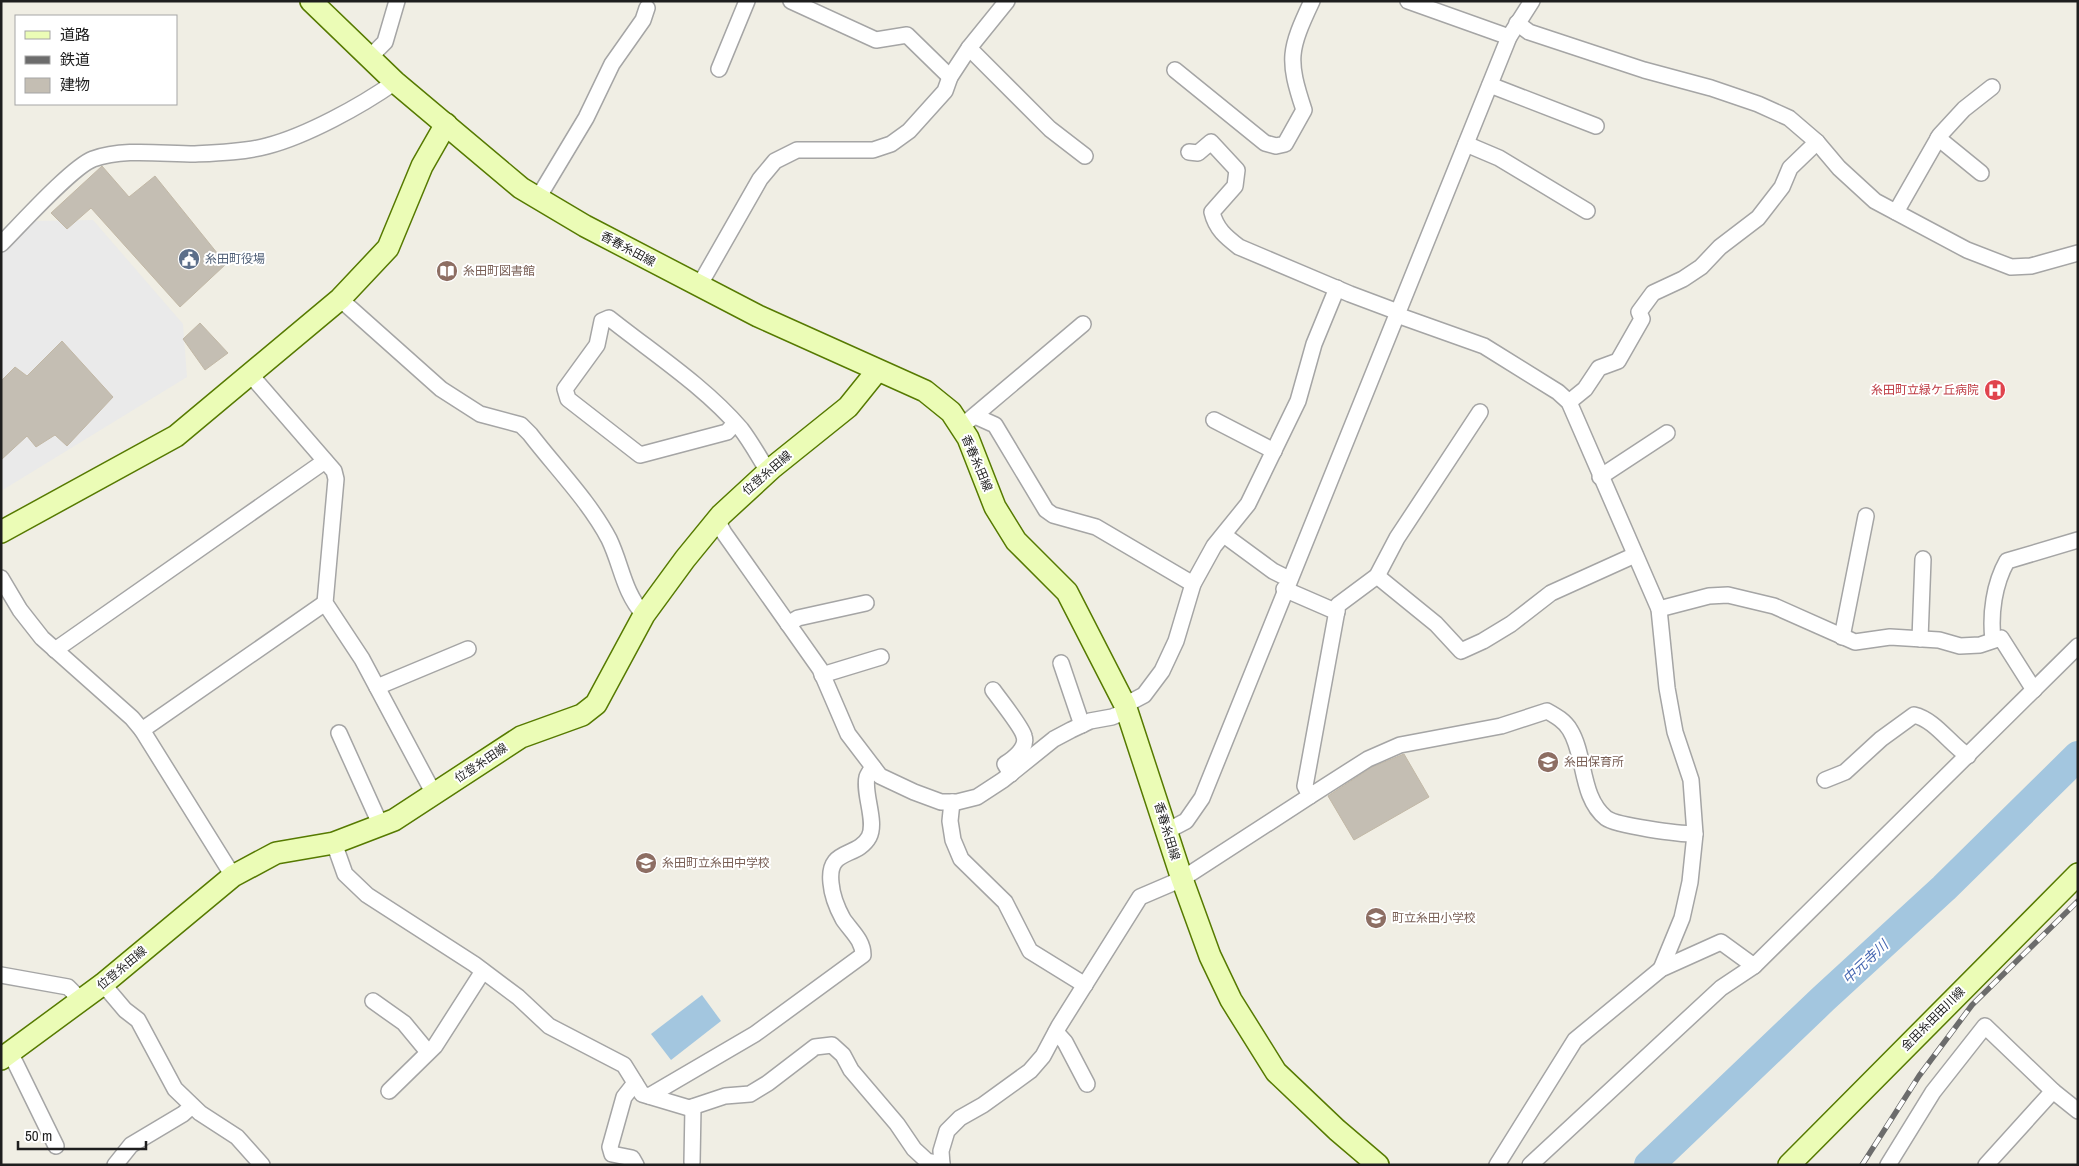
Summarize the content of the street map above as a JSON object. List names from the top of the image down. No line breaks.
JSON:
{"streets":{"main road":["香春糸田線","位登糸田線","金田糸田田川線"]},"crossings":[["香春糸田線","位登糸田線"]],"water":["中元寺川"],"places":{"public building":["糸田町役場"],"library":["糸田町図書館"],"hospital":["糸田町立緑ケ丘病院"],"school or university":["糸田保育所","糸田町立糸田中学校","町立糸田小学校"]},"legend":["道路","鉄道","建物"],"scale_bar":"50 m"}
